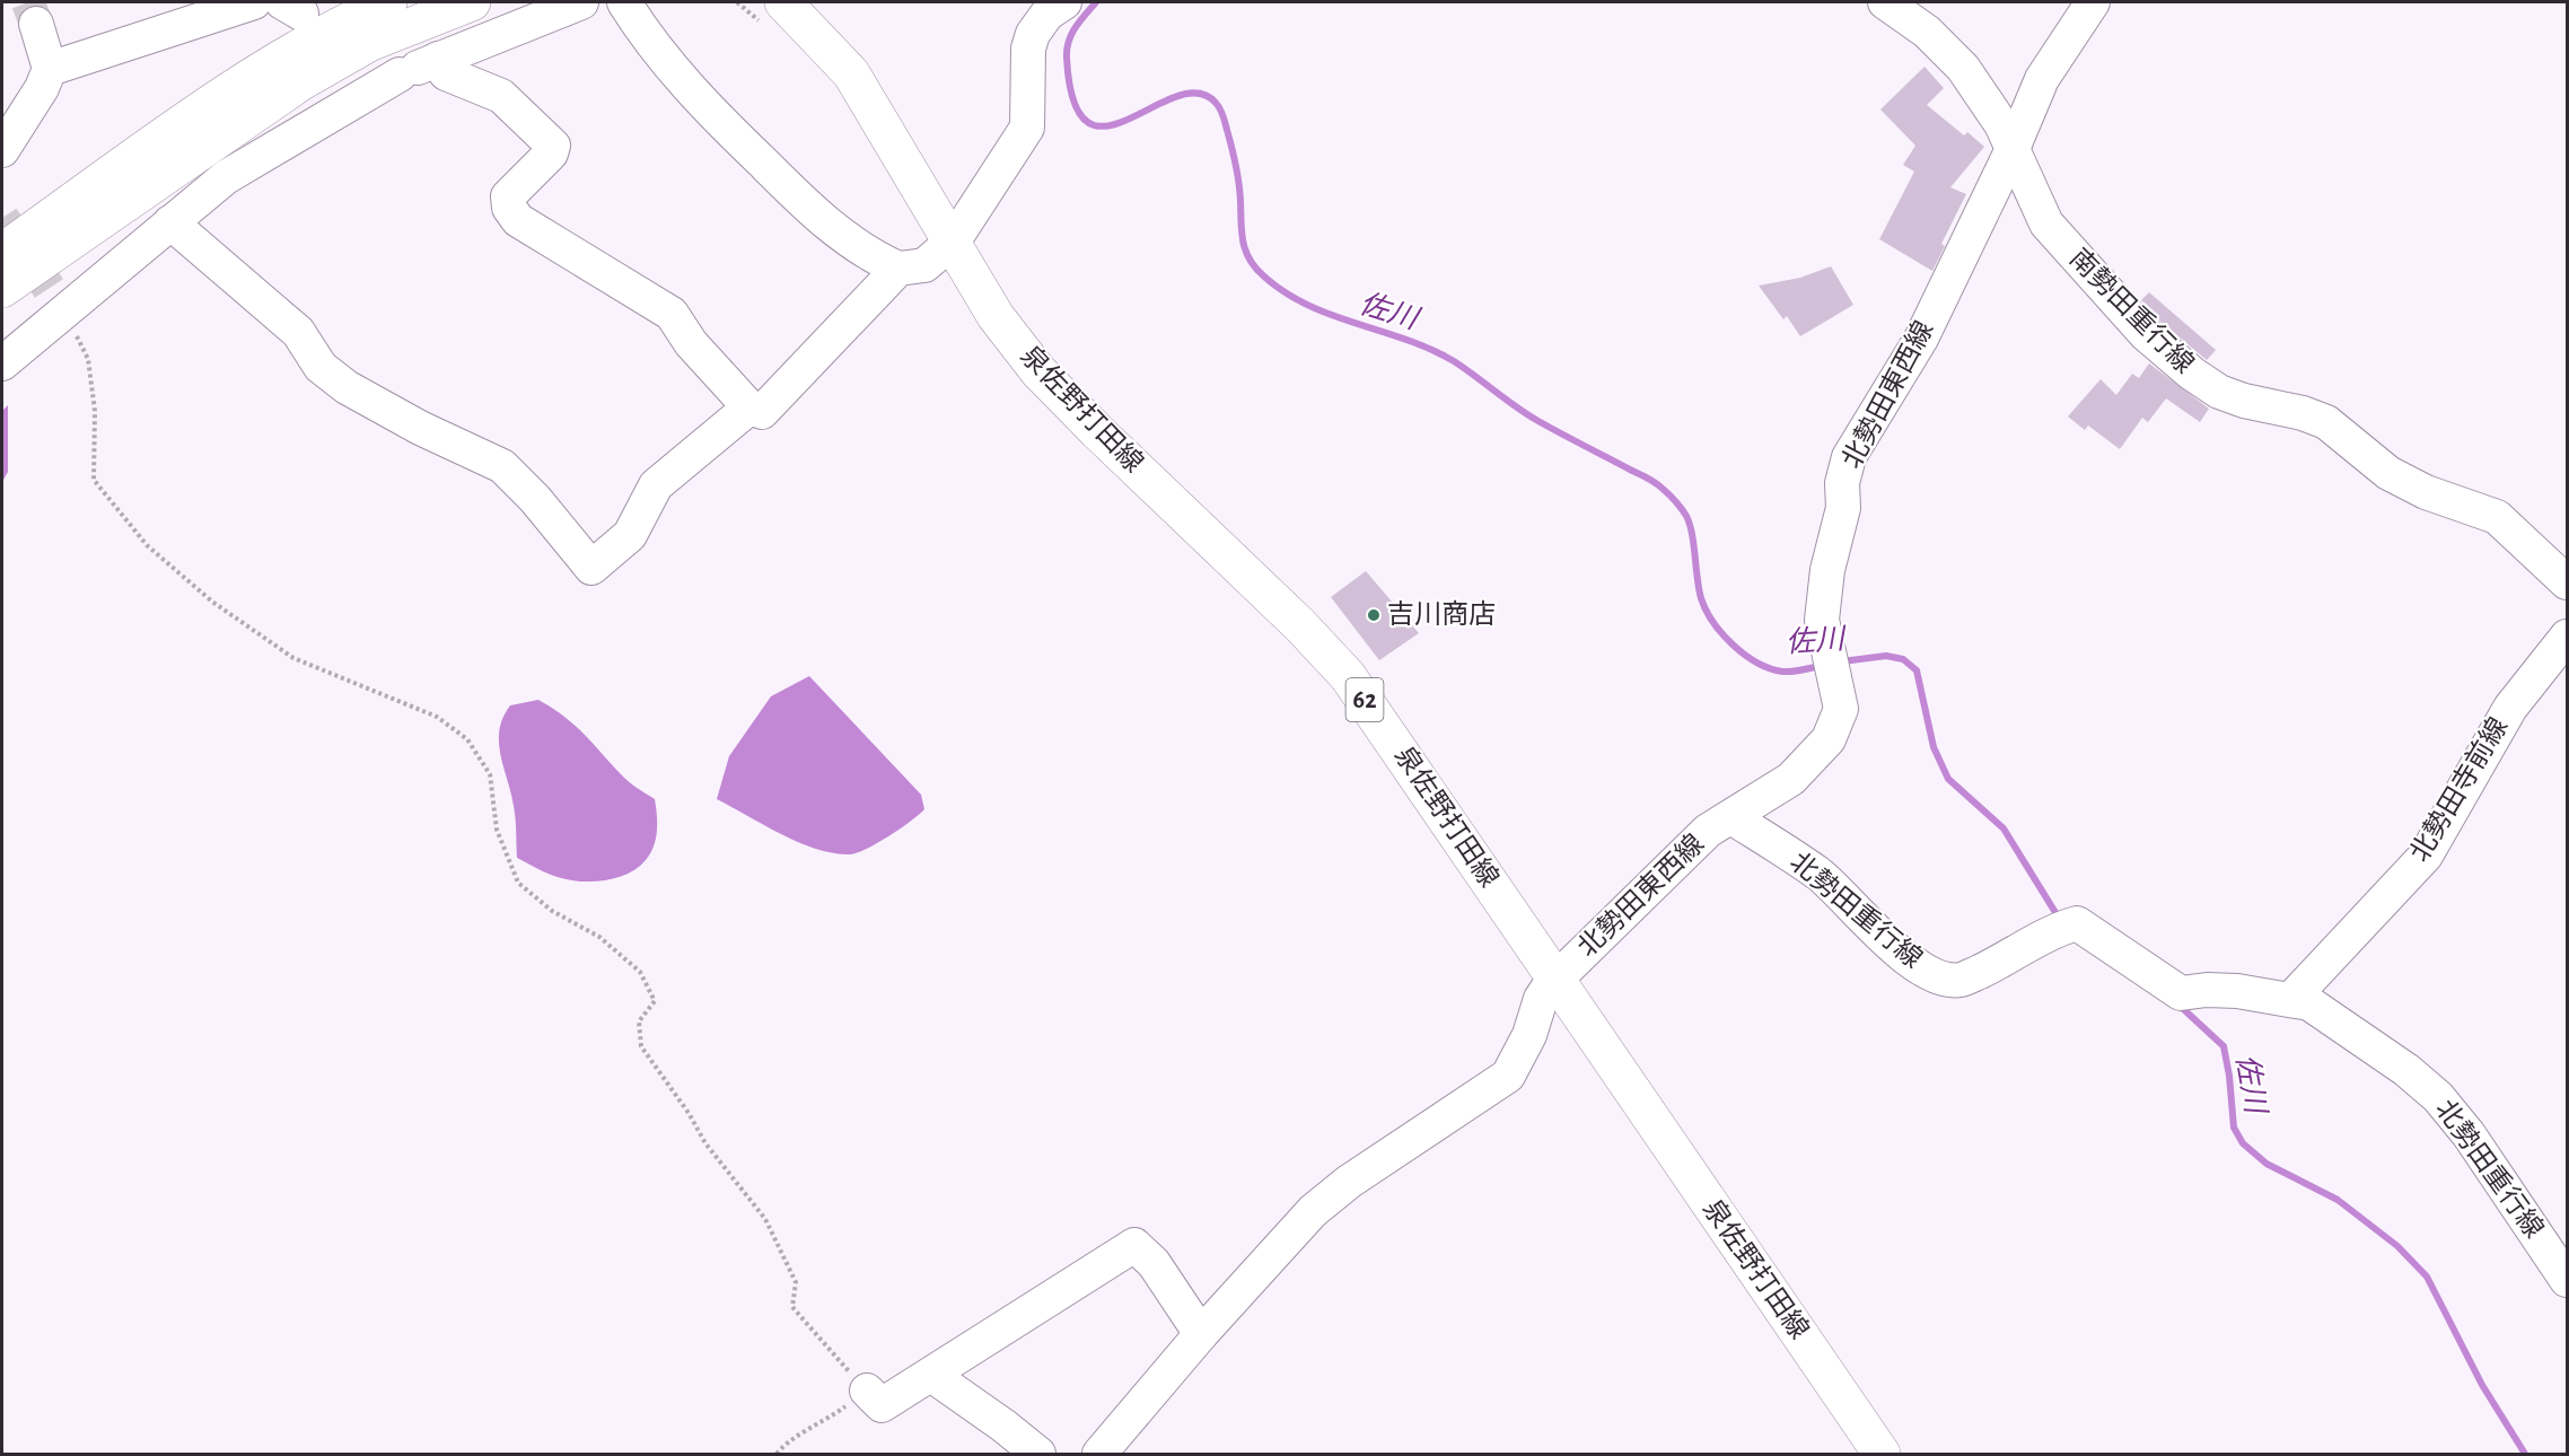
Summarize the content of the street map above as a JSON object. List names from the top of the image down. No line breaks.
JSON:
{"streets":{"main road":["泉佐野打田線","62"],"street":["南勢田重行線","北勢田東西線","北勢田寺前線","北勢田重行線"]},"crossings":[["南勢田重行線","北勢田東西線"],["北勢田東西線","泉佐野打田線"],["北勢田東西線","北勢田重行線"],["北勢田寺前線","北勢田重行線"]],"water":["佐川"],"places":["吉川商店"]}
